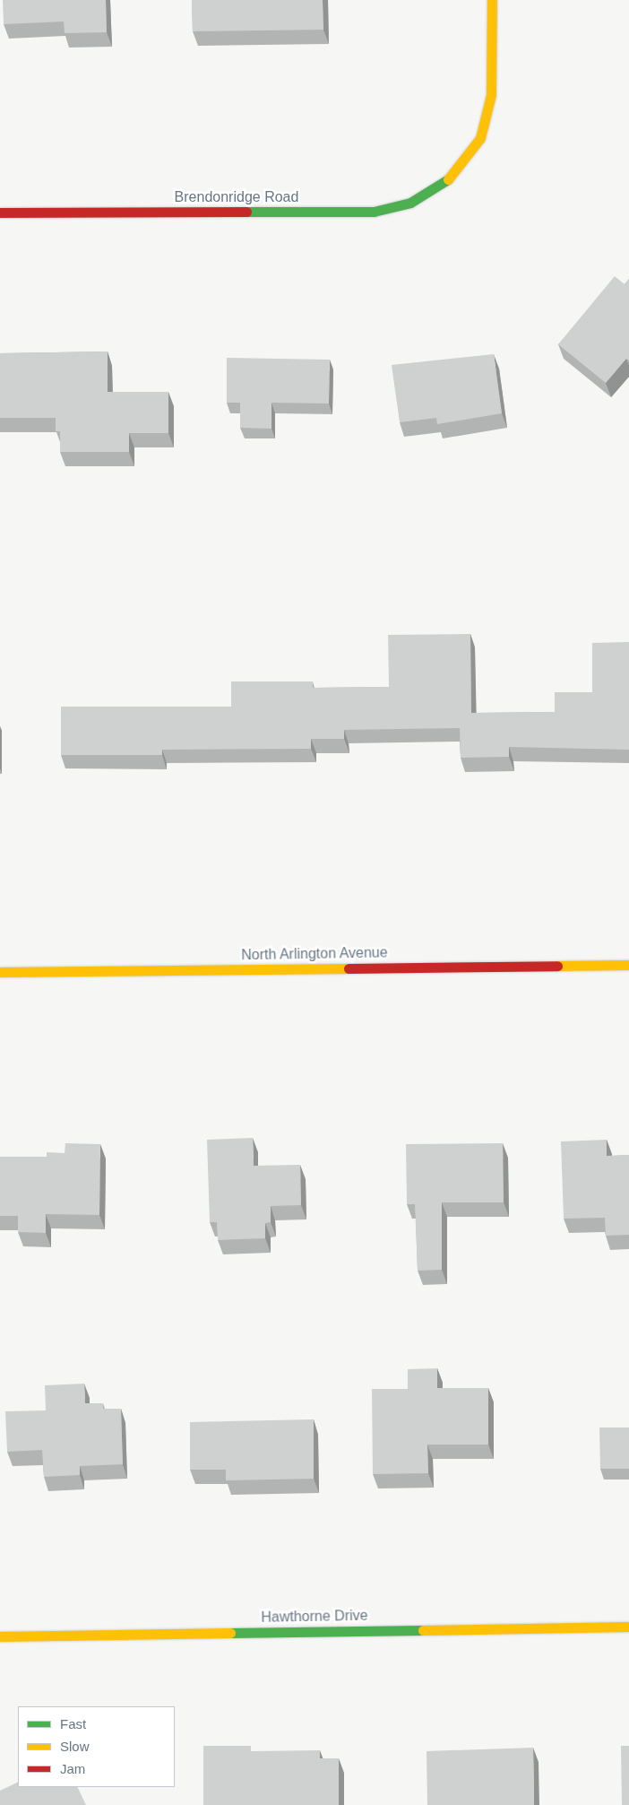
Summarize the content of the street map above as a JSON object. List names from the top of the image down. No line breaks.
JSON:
{"streets":{"street":["Brendonridge Road","North Arlington Avenue","Hawthorne Drive"]},"legend":["Fast","Slow","Jam"]}
